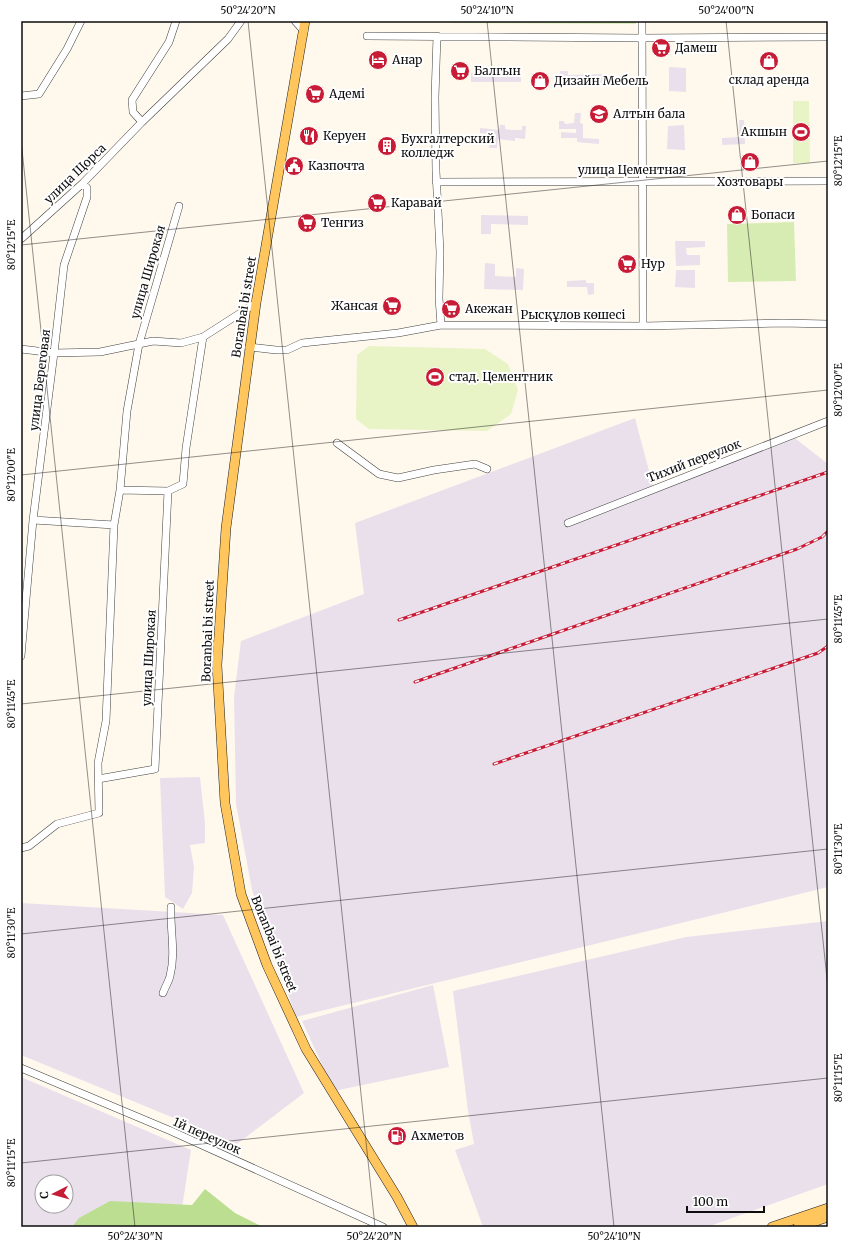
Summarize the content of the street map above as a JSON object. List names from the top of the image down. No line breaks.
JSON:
{"streets":{"main road":["Boranbai bi street"],"street":["улица Цементная","улица Щорса","улица Широкая","Рысқұлов көшесі","улица Береговая","Тихий переулок","1й переулок"]},"crossings":[["улица Щорса","улица Береговая"],["Boranbai bi street","Рысқұлов көшесі"]],"places":{"supermarket":["Дамеш","Балгын","Адемi","Каравай","Тенгиз","Нур","Жансая","Акежан"],"hotel":["Анар"],"shop":["склад аренда","Дизайн Мебель","Хозтовары","Бопаси"],"school or university":["Алтын бала"],"sports":["Акшын","стад. Цементник"],"restaurant":["Керуен"],"building":["Бухгалтерский колледж"],"public building":["Казпочта"],"fuel station":["Ахметов"]},"scale_bar":"100 m","north":"left","coordinates":["50°24'20\"N","50°24'10\"N","50°24'00\"N","80°12'15\"E","80°12'00\"E","80°11'45\"E","80°11'30\"E","80°11'15\"E","50°24'30\"N"]}
